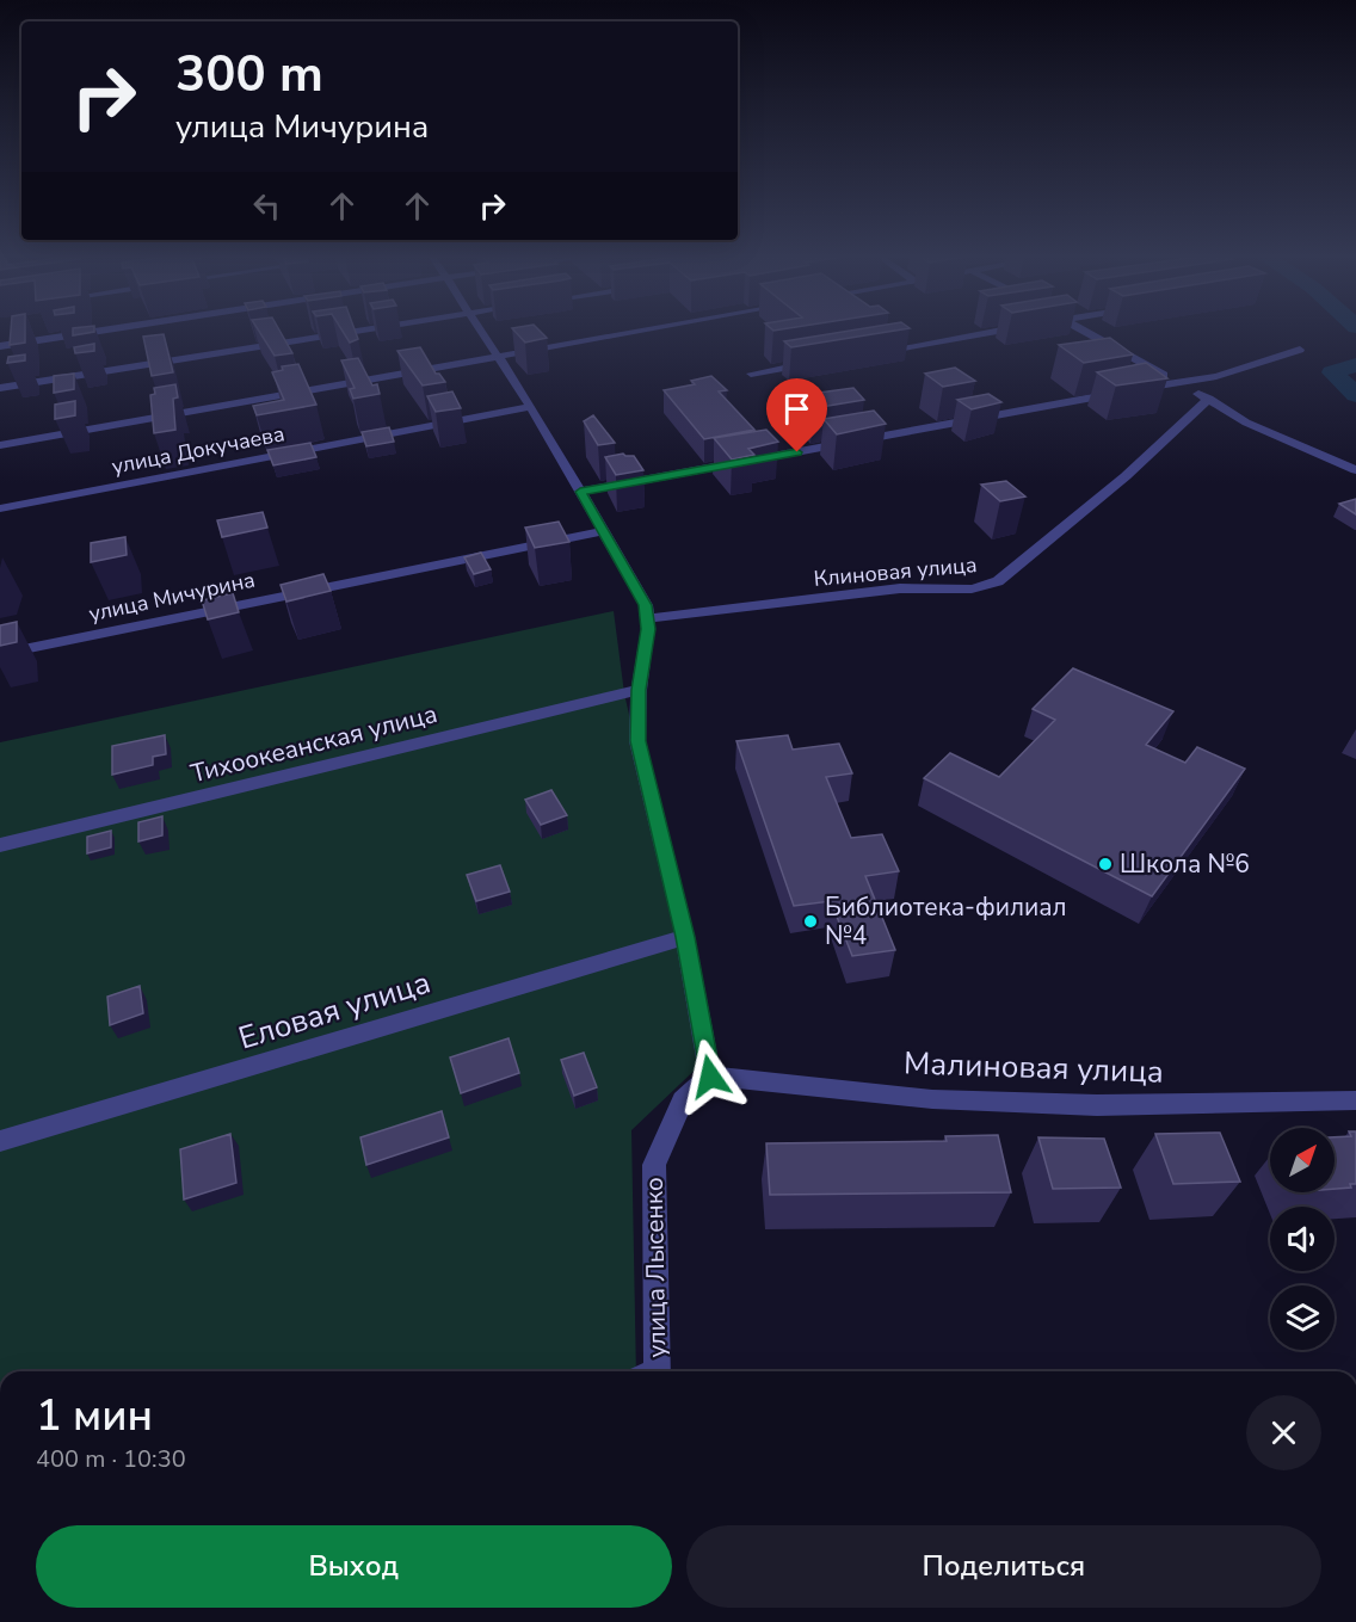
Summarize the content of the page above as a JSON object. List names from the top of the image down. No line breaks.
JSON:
{"streets":{"street":["улица Докучаева","Клиновая улица","улица Мичурина","Тихоокеанская улица","Еловая улица","Малиновая улица","улица Лысенко"]},"crossings":[["Малиновая улица","улица Лысенко"]],"places":["Школа №6","Библиотека-филиал №4"],"north":"top right","page":{"turn":["300 m","улица Мичурина"],"heading":["1 мин","400 m · 10:30"],"buttons":["Выход","Поделиться"]}}
